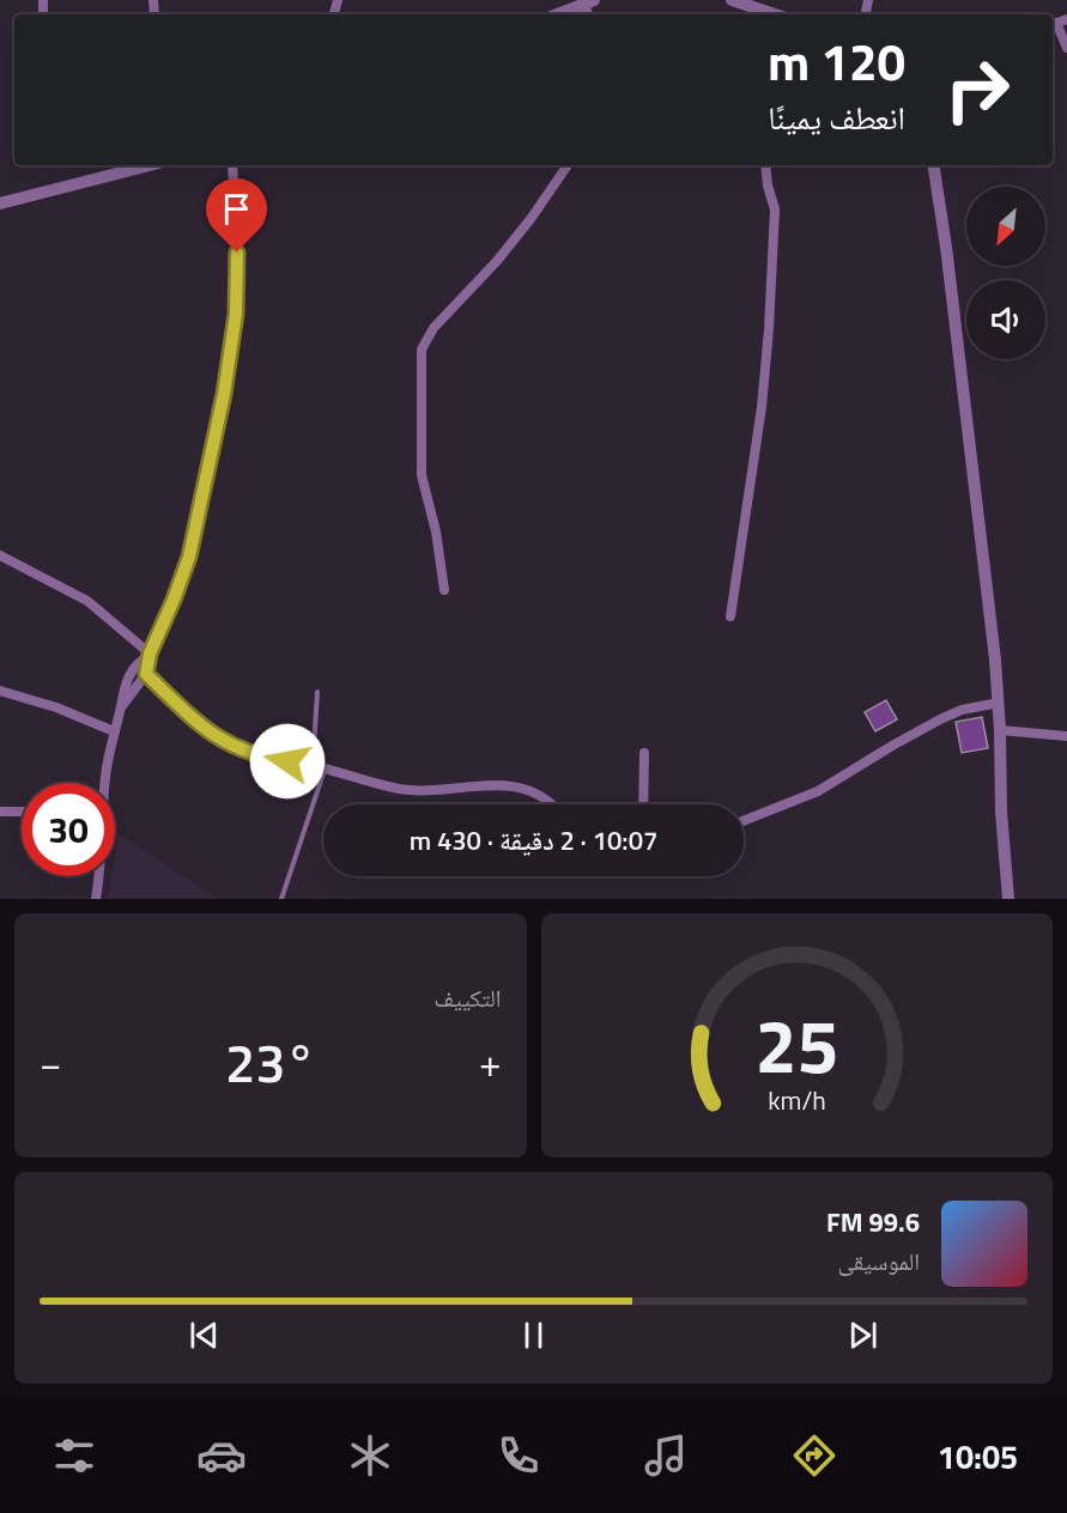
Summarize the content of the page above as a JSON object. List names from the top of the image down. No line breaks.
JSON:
{"north":"bottom left","page":{"turn":["120 m","انعطف يمينًا"],"limit":"30","trip":"10:07 · 2 دقيقة · 430 m","tile":"التكييف","heat":["−","23°","+"],"song":["99.6 FM","الموسيقى"],"tabs":"10:05","gauge":["25","km/h"]}}
